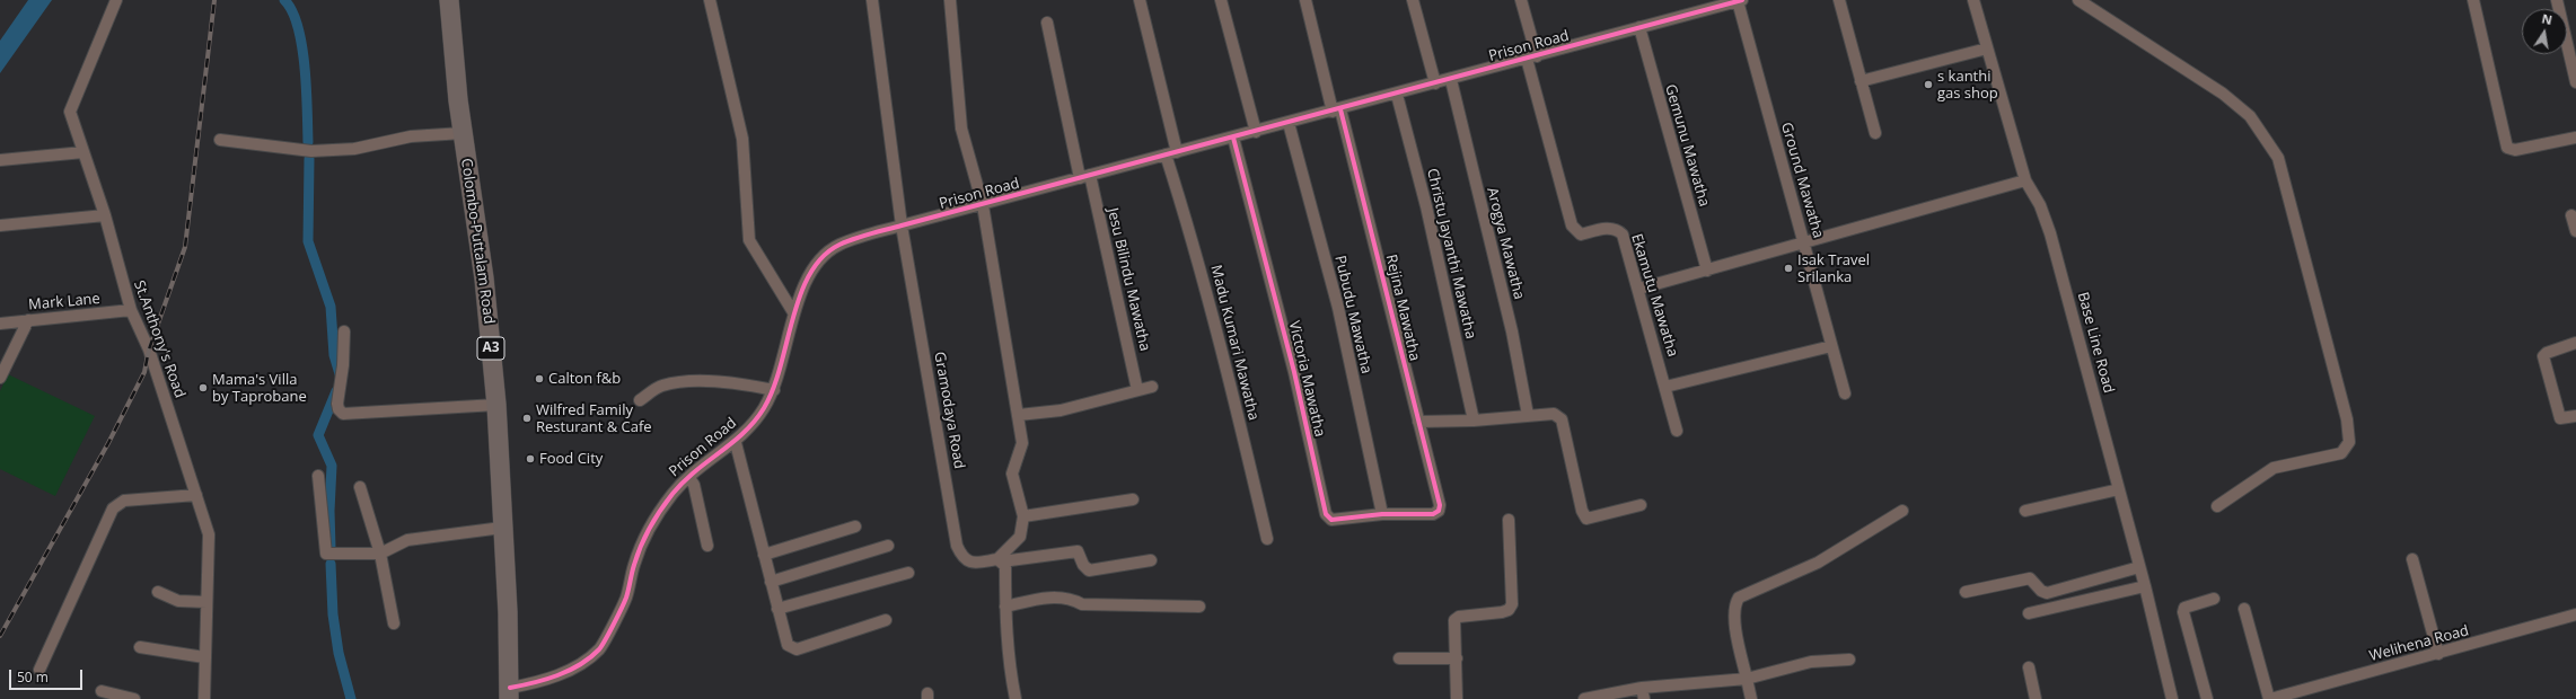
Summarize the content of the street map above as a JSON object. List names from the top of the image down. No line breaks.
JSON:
{"streets":{"highway":["Colombo-Puttalam Road","A3"],"street":["Prison Road","Gemunu Mawatha","Ground Mawatha","Arogya Mawatha","Christu Jayanthi Mawatha","Jesu Bilindu Mawatha","Ekamutu Mawatha","Mark Lane","Rejina Mawatha","Pubudu Mawatha","St.Anthony's Road","Madu Kumari Mawatha","Base Line Road","Victoria Mawatha","Gramodaya Road","Welihena Road"]},"crossings":[["Prison Road","Gemunu Mawatha"],["Prison Road","Ground Mawatha"],["Prison Road","Colombo-Puttalam Road"],["Prison Road","Arogya Mawatha"],["Prison Road","Christu Jayanthi Mawatha"],["Prison Road","Jesu Bilindu Mawatha"],["Prison Road","Ekamutu Mawatha"],["Prison Road","Rejina Mawatha"],["Prison Road","Pubudu Mawatha"],["Prison Road","Madu Kumari Mawatha"],["Prison Road","Victoria Mawatha"],["Prison Road","Gramodaya Road"],["Mark Lane","St.Anthony's Road"],["Rejina Mawatha","Victoria Mawatha"],["Pubudu Mawatha","Victoria Mawatha"]],"places":["s kanthi gas shop","Isak Travel Srilanka","Calton f&b","Mama's Villa by Taprobane","Wilfred Family Resturant & Cafe","Food City"],"scale_bar":"50 m","north":"top"}
